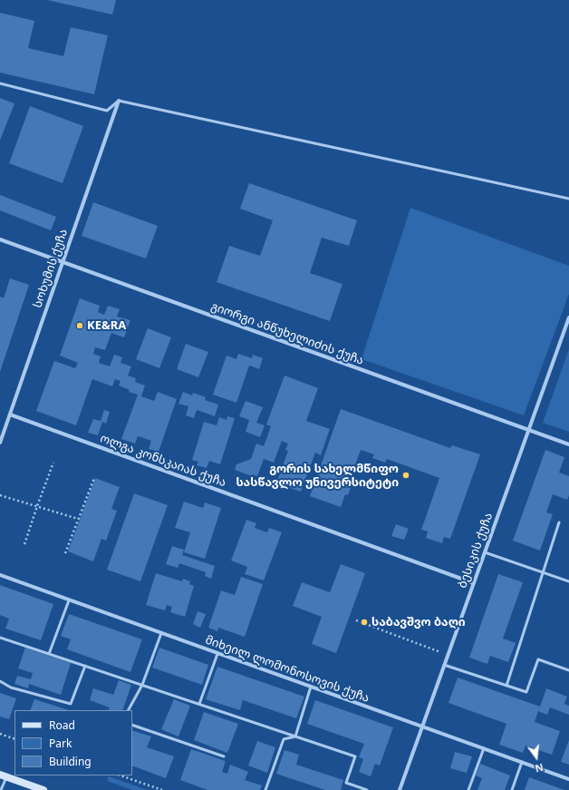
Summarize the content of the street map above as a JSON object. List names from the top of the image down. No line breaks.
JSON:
{"streets":{"street":["სოხუმის ქუჩა","გიორგი ანწუხელიძის ქუჩა","ოლგა კონსკაიას ქუჩა","ბესიკის ქუჩა","მიხეილ ლომონოსოვის ქუჩა"]},"crossings":[["სოხუმის ქუჩა","გიორგი ანწუხელიძის ქუჩა"],["სოხუმის ქუჩა","ოლგა კონსკაიას ქუჩა"],["გიორგი ანწუხელიძის ქუჩა","ბესიკის ქუჩა"],["ოლგა კონსკაიას ქუჩა","ბესიკის ქუჩა"],["ბესიკის ქუჩა","მიხეილ ლომონოსოვის ქუჩა"]],"places":["KE&RA","გორის სახელმწიფო სასწავლო უნივერსიტეტი","საბავშვო ბაღი"],"legend":["Road","Park","Building"],"north":"bottom"}
